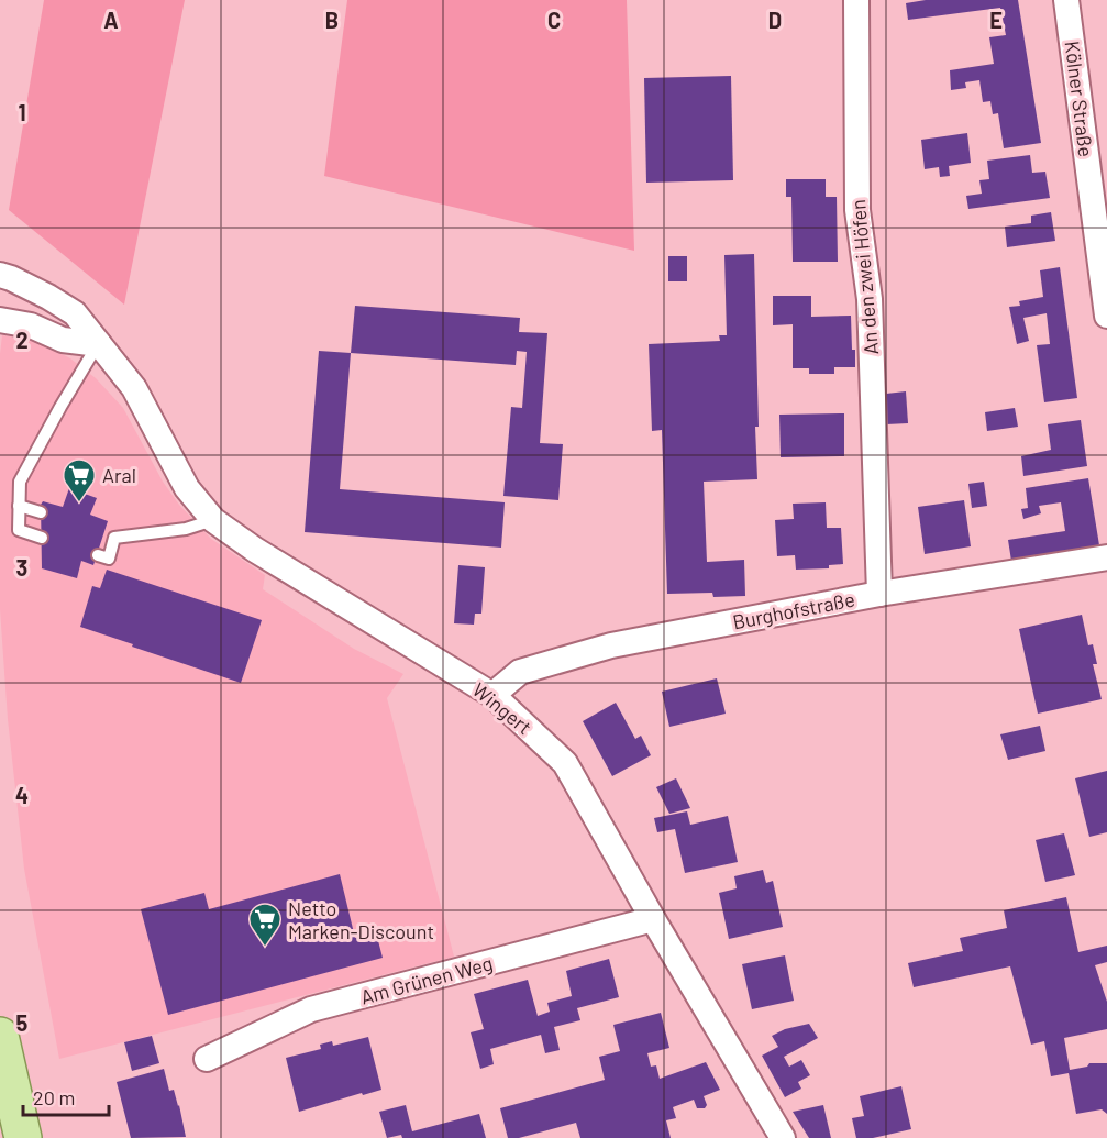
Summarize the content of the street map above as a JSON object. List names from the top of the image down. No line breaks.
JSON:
{"streets":{"street":["Kölner Straße","An den zwei Höfen","Burghofstraße","Wingert","Am Grünen Weg"]},"crossings":[["An den zwei Höfen","Burghofstraße"],["Burghofstraße","Wingert"],["Wingert","Am Grünen Weg"]],"places":{"supermarket":["Aral","Netto Marken-Discount"]},"scale_bar":"20 m","grid":{"columns":["A","B","C","D","E"],"rows":["1","2","3","4","5"]}}
